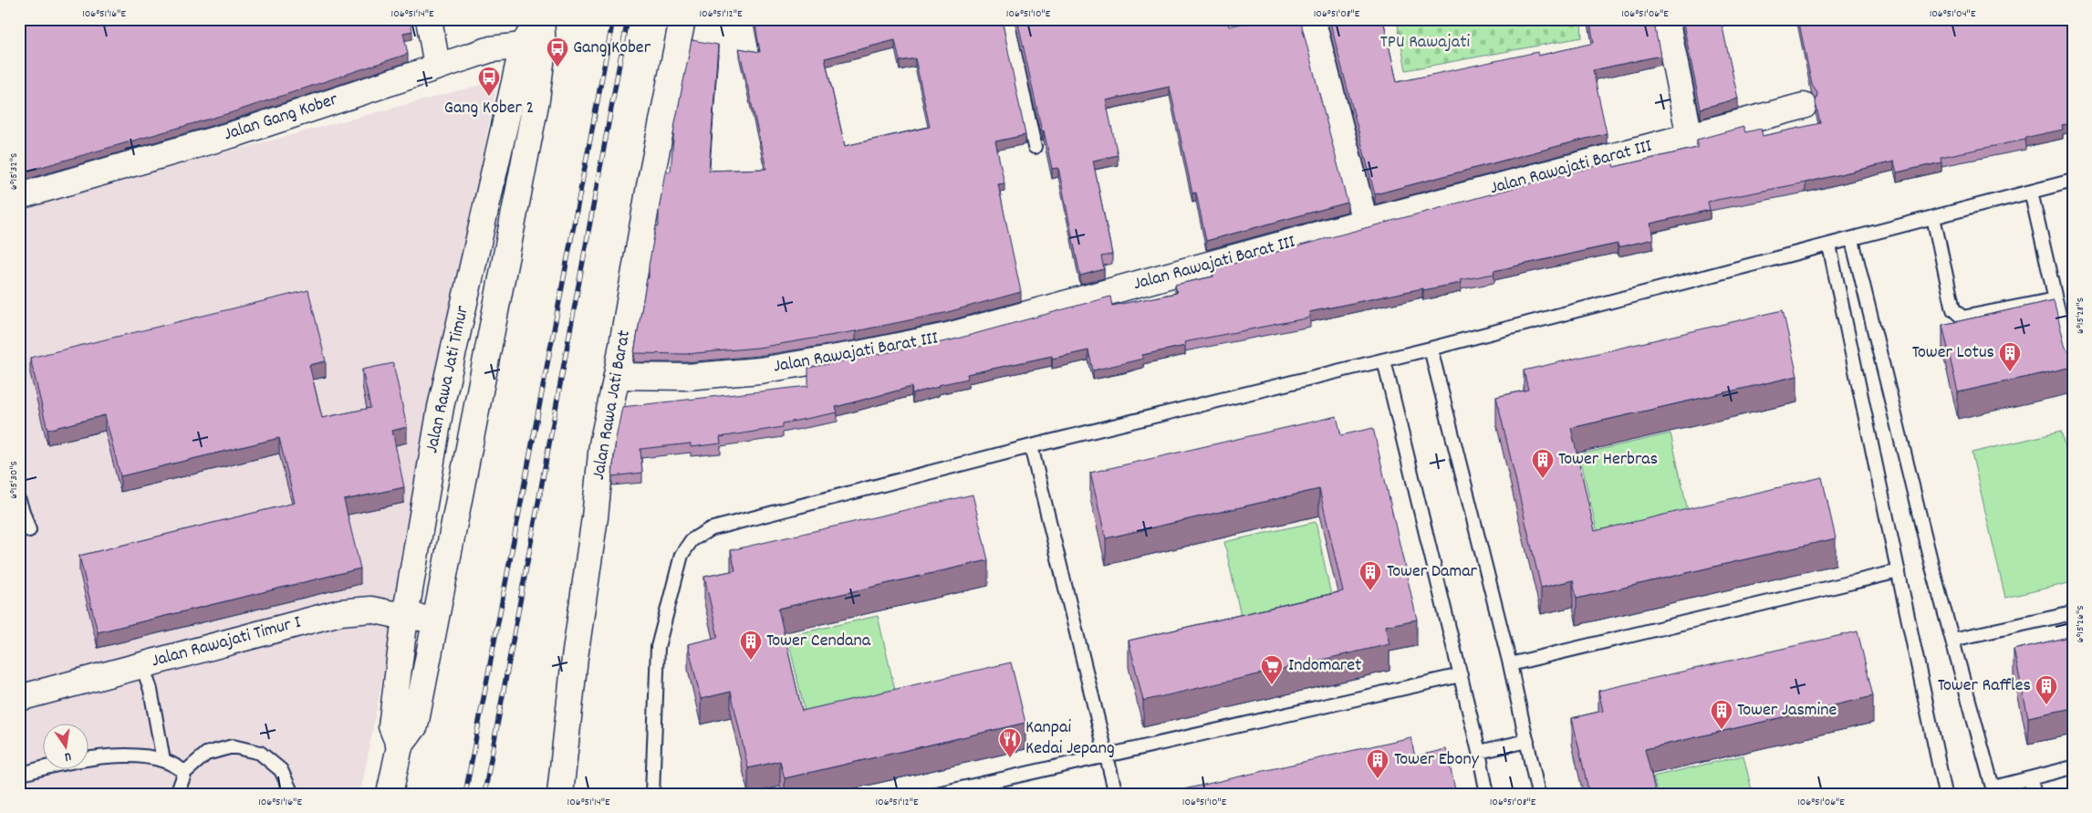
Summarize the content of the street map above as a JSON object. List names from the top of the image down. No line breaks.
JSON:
{"streets":{"street":["Jalan Gang Kober","Jalan Rawajati Barat III","Jalan Rawa Jati Timur","Jalan Rawa Jati Barat","Jalan Rawajati Timur I"]},"crossings":[["Jalan Gang Kober","Jalan Rawa Jati Timur"],["Jalan Rawajati Barat III","Jalan Rawa Jati Barat"],["Jalan Rawa Jati Timur","Jalan Rawajati Timur I"]],"parks":["TPU Rawajati"],"places":{"bus stop":["Gang Kober","Gang Kober 2"],"building":["Tower Lotus","Tower Herbras","Tower Damar","Tower Cendana","Tower Raffles","Tower Jasmine","Tower Ebony"],"supermarket":["Indomaret"],"restaurant":["Kanpai Kedai Jepang"]},"north":"bottom","coordinates":["106°51'16\"E","106°51'14\"E","106°51'12\"E","106°51'10\"E","106°51'08\"E","106°51'06\"E","106°51'04\"E","6°15'32\"S","6°15'28\"S","6°15'30\"S","6°15'26\"S"]}
